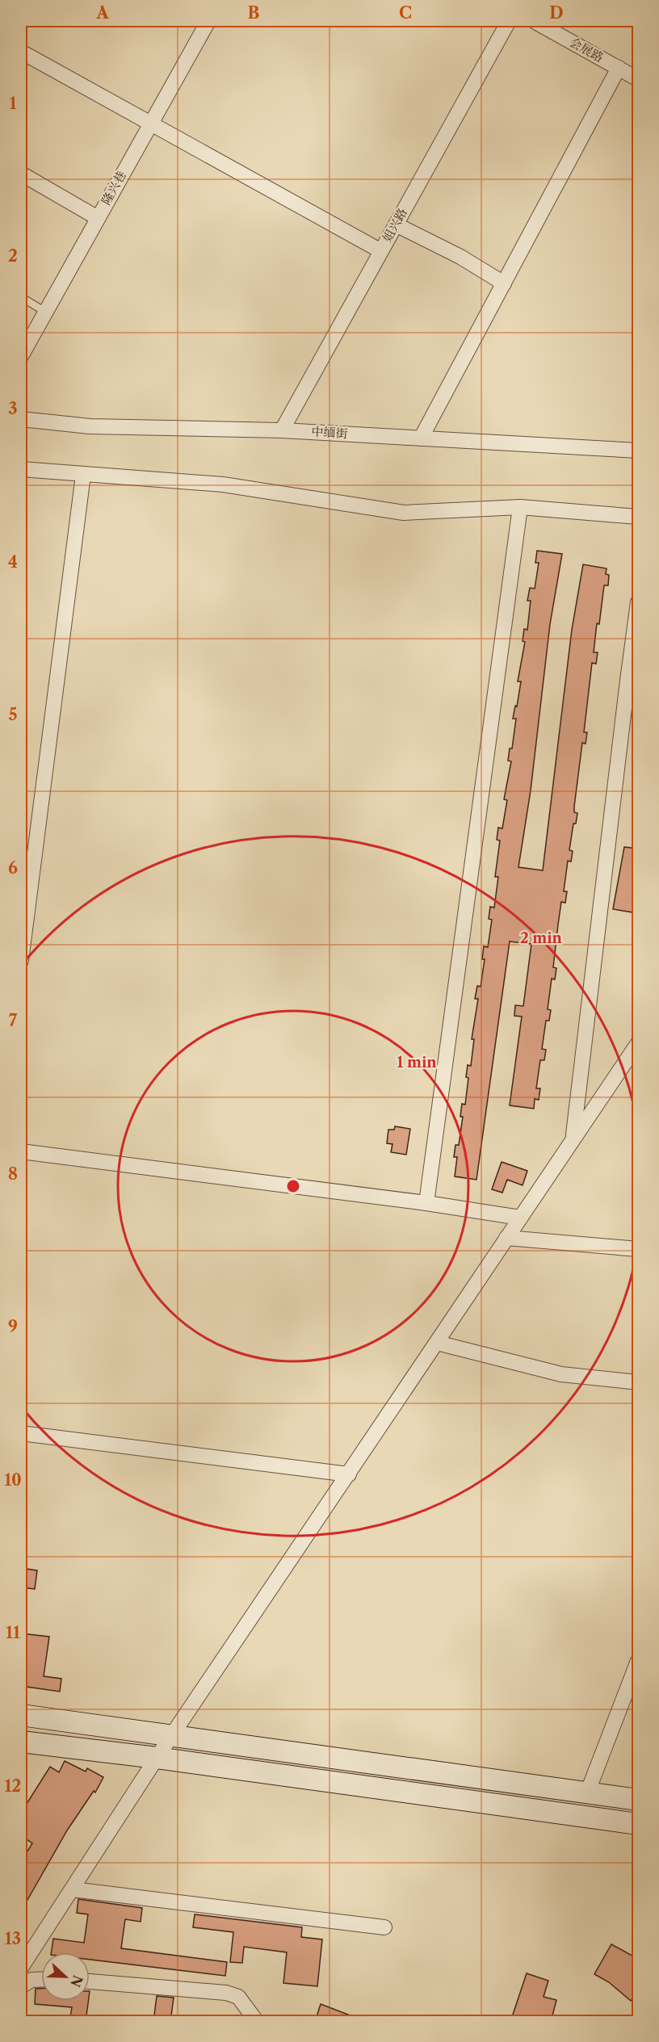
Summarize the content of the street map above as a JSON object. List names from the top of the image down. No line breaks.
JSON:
{"streets":{"street":["会展路","隆兴巷","姐兴路","中缅街"]},"crossings":[["姐兴路","中缅街"]],"north":"right","grid":{"columns":["A","B","C","D"],"rows":["1","2","3","4","5","6","7","8","9","10","11","12","13"]},"rings":["2 min","1 min"]}
